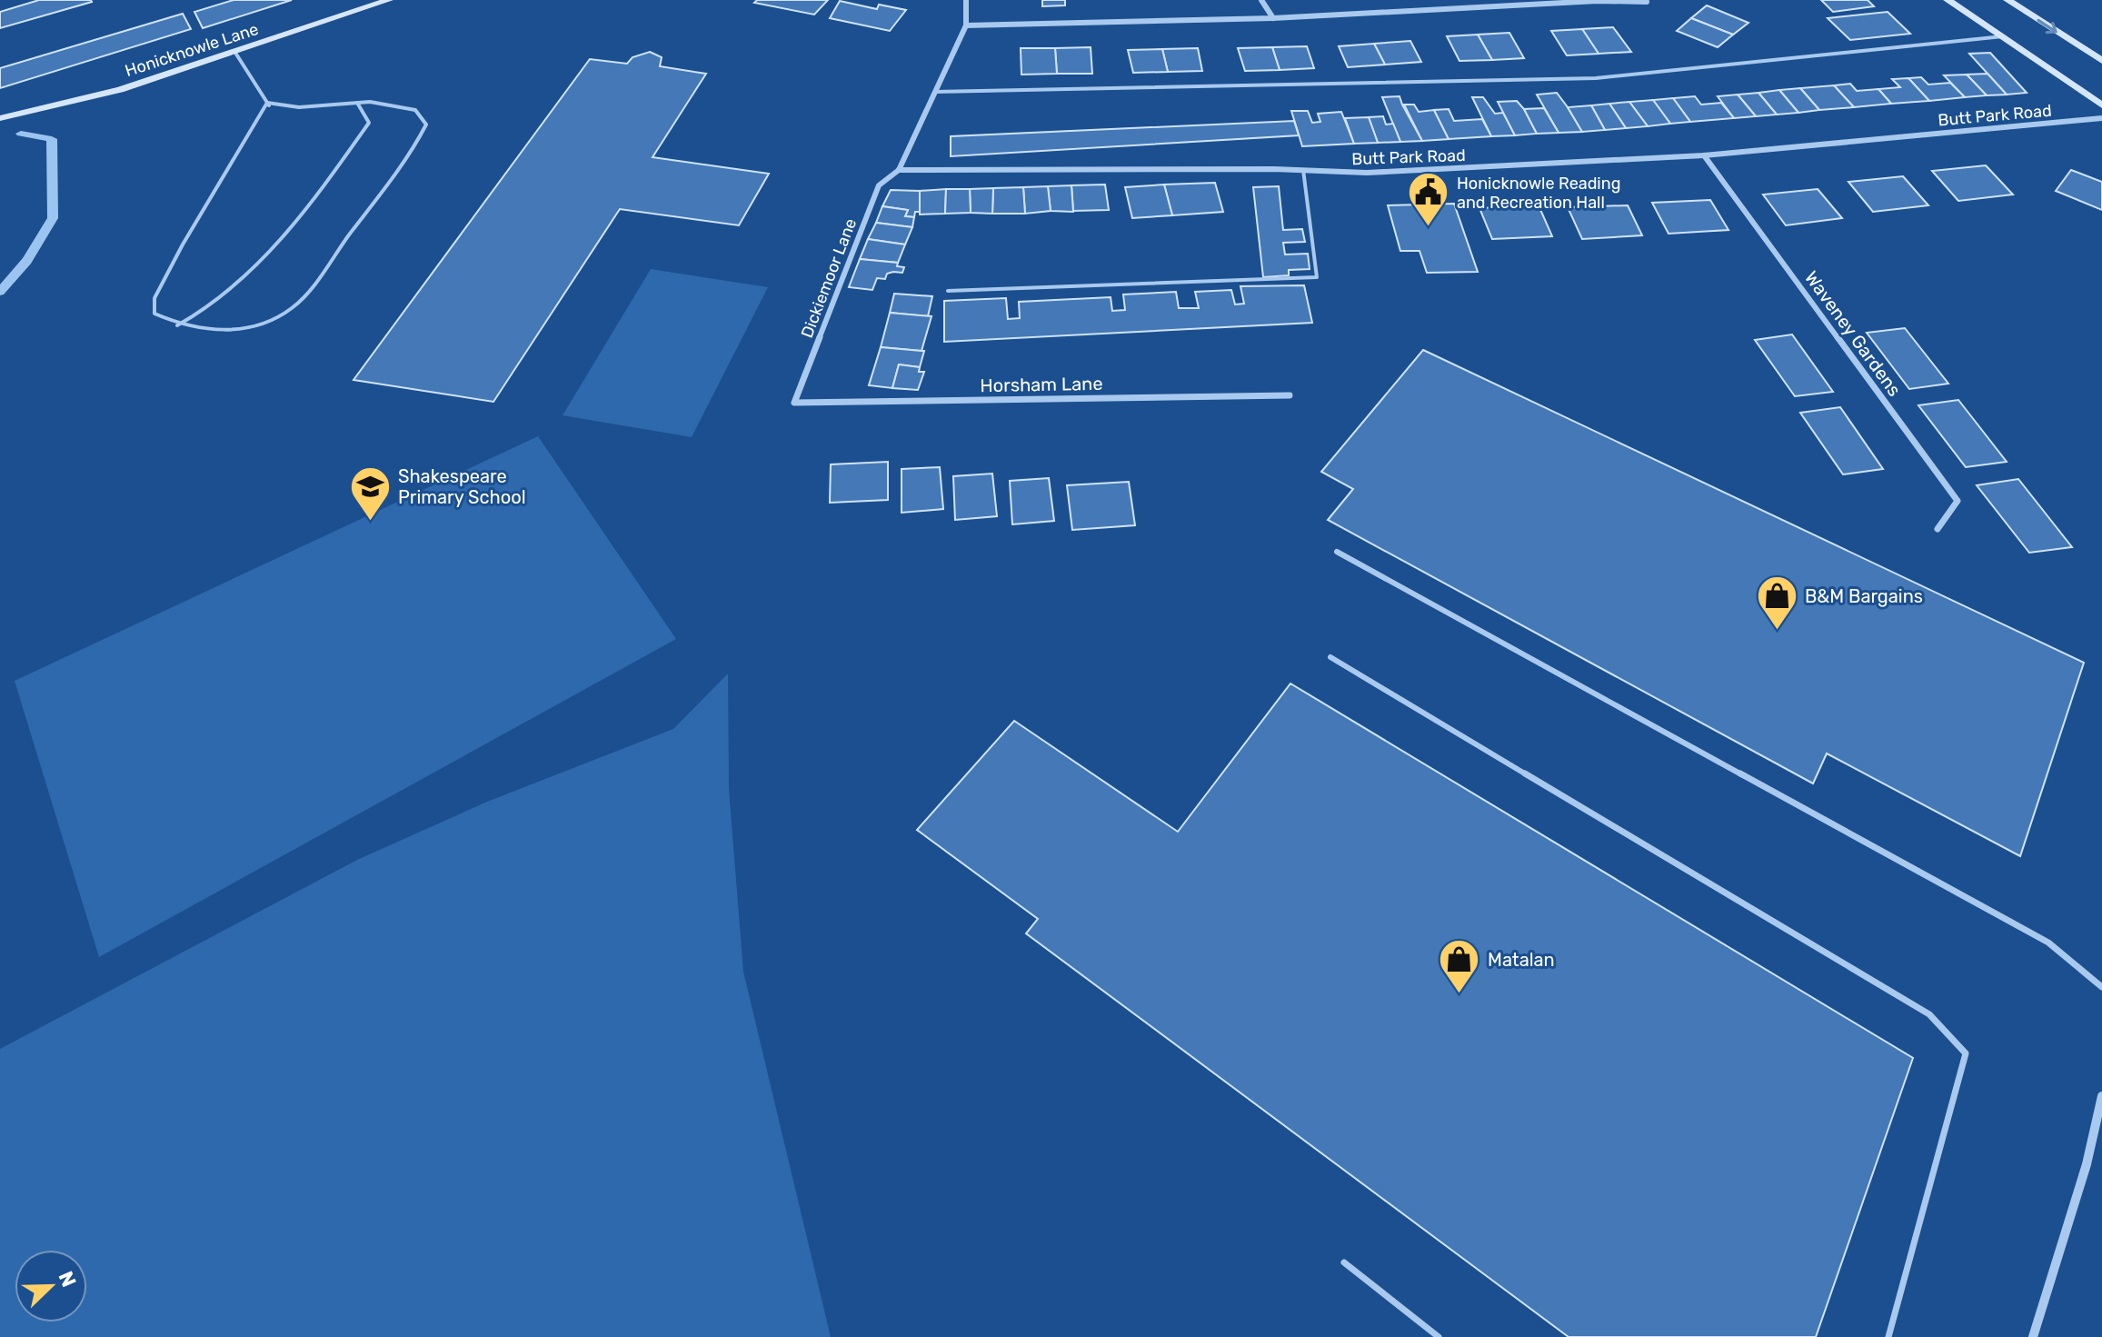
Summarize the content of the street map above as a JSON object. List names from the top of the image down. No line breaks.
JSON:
{"streets":{"street":["Honicknowle Lane","Butt Park Road","Dickiemoor Lane","Waveney Gardens","Horsham Lane"]},"crossings":[["Butt Park Road","Dickiemoor Lane"],["Butt Park Road","Waveney Gardens"],["Dickiemoor Lane","Horsham Lane"]],"places":{"public building":["Honicknowle Reading and Recreation Hall"],"school or university":["Shakespeare Primary School"],"shop":["B&M Bargains","Matalan"]},"north":"top right"}
